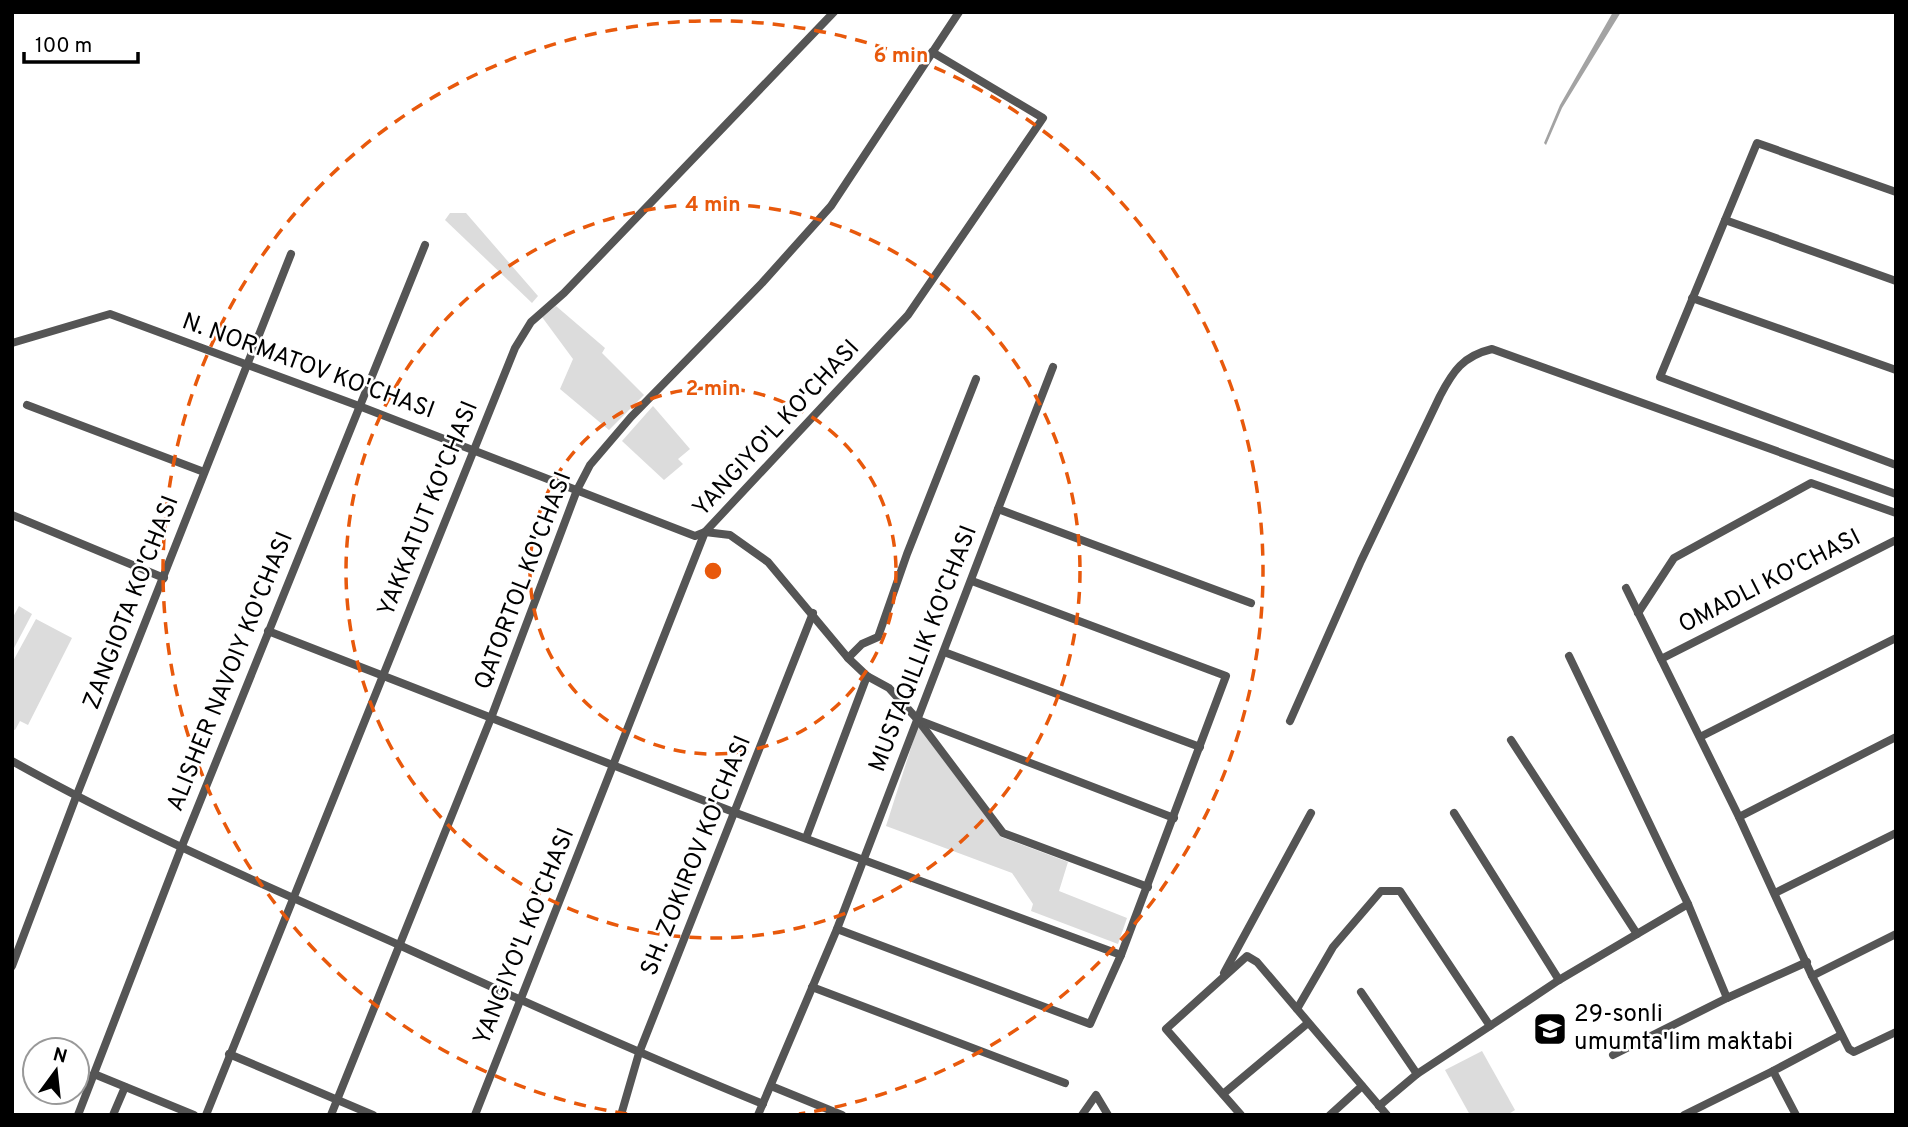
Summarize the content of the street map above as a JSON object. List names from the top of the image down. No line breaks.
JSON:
{"streets":{"street":["N. NORMATOV KO'CHASI","YANGIYO'L KO'CHASI","YAKKATUT KO'CHASI","QATORTOL KO'CHASI","OMADLI KO'CHASI","ZANGIOTA KO'CHASI","MUSTAQILLIK KO'CHASI","ALISHER NAVOIY KO'CHASI","SH. ZOKIROV KO'CHASI"]},"crossings":[["N. NORMATOV KO'CHASI","YANGIYO'L KO'CHASI"],["N. NORMATOV KO'CHASI","YAKKATUT KO'CHASI"],["N. NORMATOV KO'CHASI","QATORTOL KO'CHASI"],["N. NORMATOV KO'CHASI","ZANGIOTA KO'CHASI"],["N. NORMATOV KO'CHASI","ALISHER NAVOIY KO'CHASI"],["YANGIYO'L KO'CHASI","QATORTOL KO'CHASI"]],"places":{"school or university":["29-sonli umumta'lim maktabi"]},"scale_bar":"100 m","north":"top","rings":["6 min","4 min","2 min"]}
